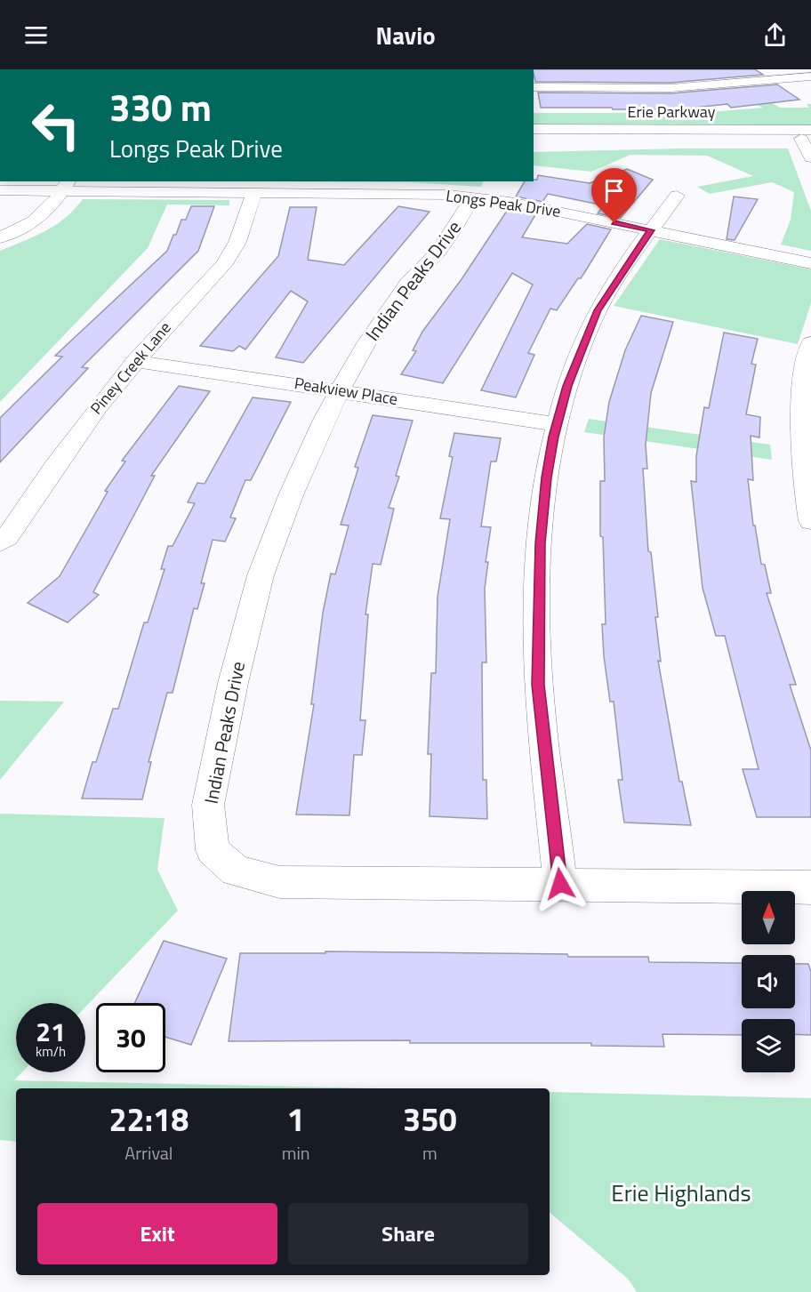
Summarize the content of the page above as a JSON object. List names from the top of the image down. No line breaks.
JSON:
{"streets":{"street":["Erie Parkway","Longs Peak Drive","Indian Peaks Drive","Piney Creek Lane","Peakview Place"]},"crossings":[["Longs Peak Drive","Indian Peaks Drive"],["Longs Peak Drive","Piney Creek Lane"],["Indian Peaks Drive","Peakview Place"],["Piney Creek Lane","Peakview Place"]],"parks":["Erie Highlands"],"north":"top","page":{"header":"Navio","turn":["330 m","Longs Peak Drive"],"speed":"21 km/h","limit":"30","eta":["22:18","Arrival","1","min","350","m"],"buttons":["Exit","Share"]}}
